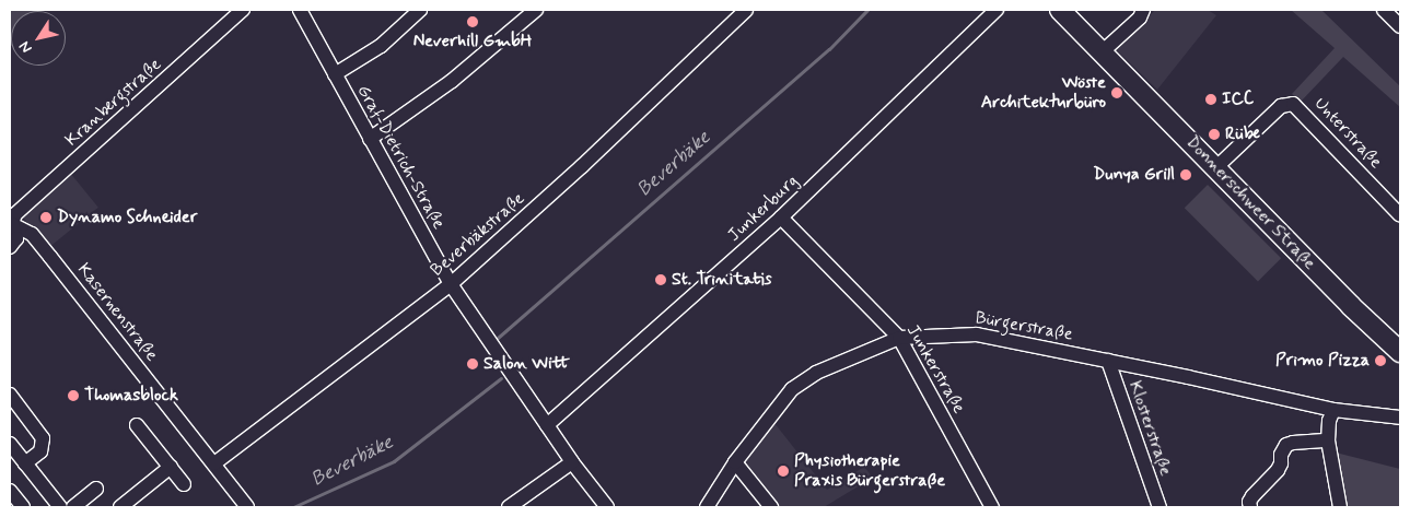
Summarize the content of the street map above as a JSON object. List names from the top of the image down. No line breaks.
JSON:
{"streets":{"main road":["Donnerschweer Straße"],"street":["Kranbergstraße","Unterstraße","Graf-Dietrich-Straße","Junkerburg","Beverbäkstraße","Kasernenstraße","Bürgerstraße","Junkerstraße","Klosterstraße"]},"crossings":[["Kranbergstraße","Kasernenstraße"],["Unterstraße","Donnerschweer Straße"],["Graf-Dietrich-Straße","Junkerburg"],["Graf-Dietrich-Straße","Beverbäkstraße"],["Junkerburg","Junkerstraße"],["Beverbäkstraße","Kasernenstraße"],["Bürgerstraße","Junkerstraße"],["Bürgerstraße","Klosterstraße"]],"water":["Beverbäke"],"places":["Neverhill GmbH","Wöste Architekturbüro","ICC","Rübe","Dunya Grill","Dynamo Schneider","St. Trinitatis","Primo Pizza","Salon Witt","Thomasblock","Physiotherapie Praxis Bürgerstraße"],"north":"bottom left"}
